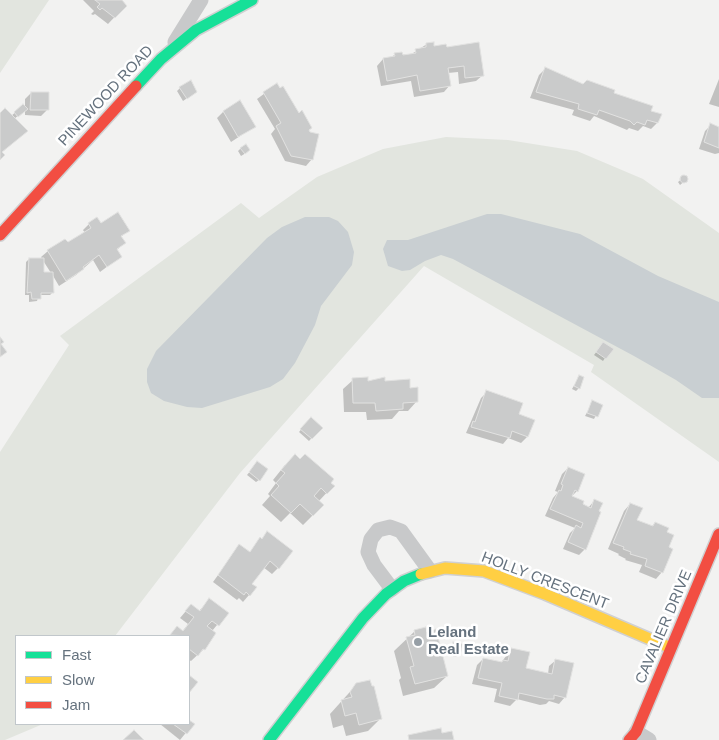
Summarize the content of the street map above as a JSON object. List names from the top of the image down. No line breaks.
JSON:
{"streets":{"street":["PINEWOOD ROAD","HOLLY CRESCENT","CAVALIER DRIVE"]},"crossings":[["HOLLY CRESCENT","CAVALIER DRIVE"]],"places":["Leland Real Estate"],"legend":["Fast","Slow","Jam"]}
